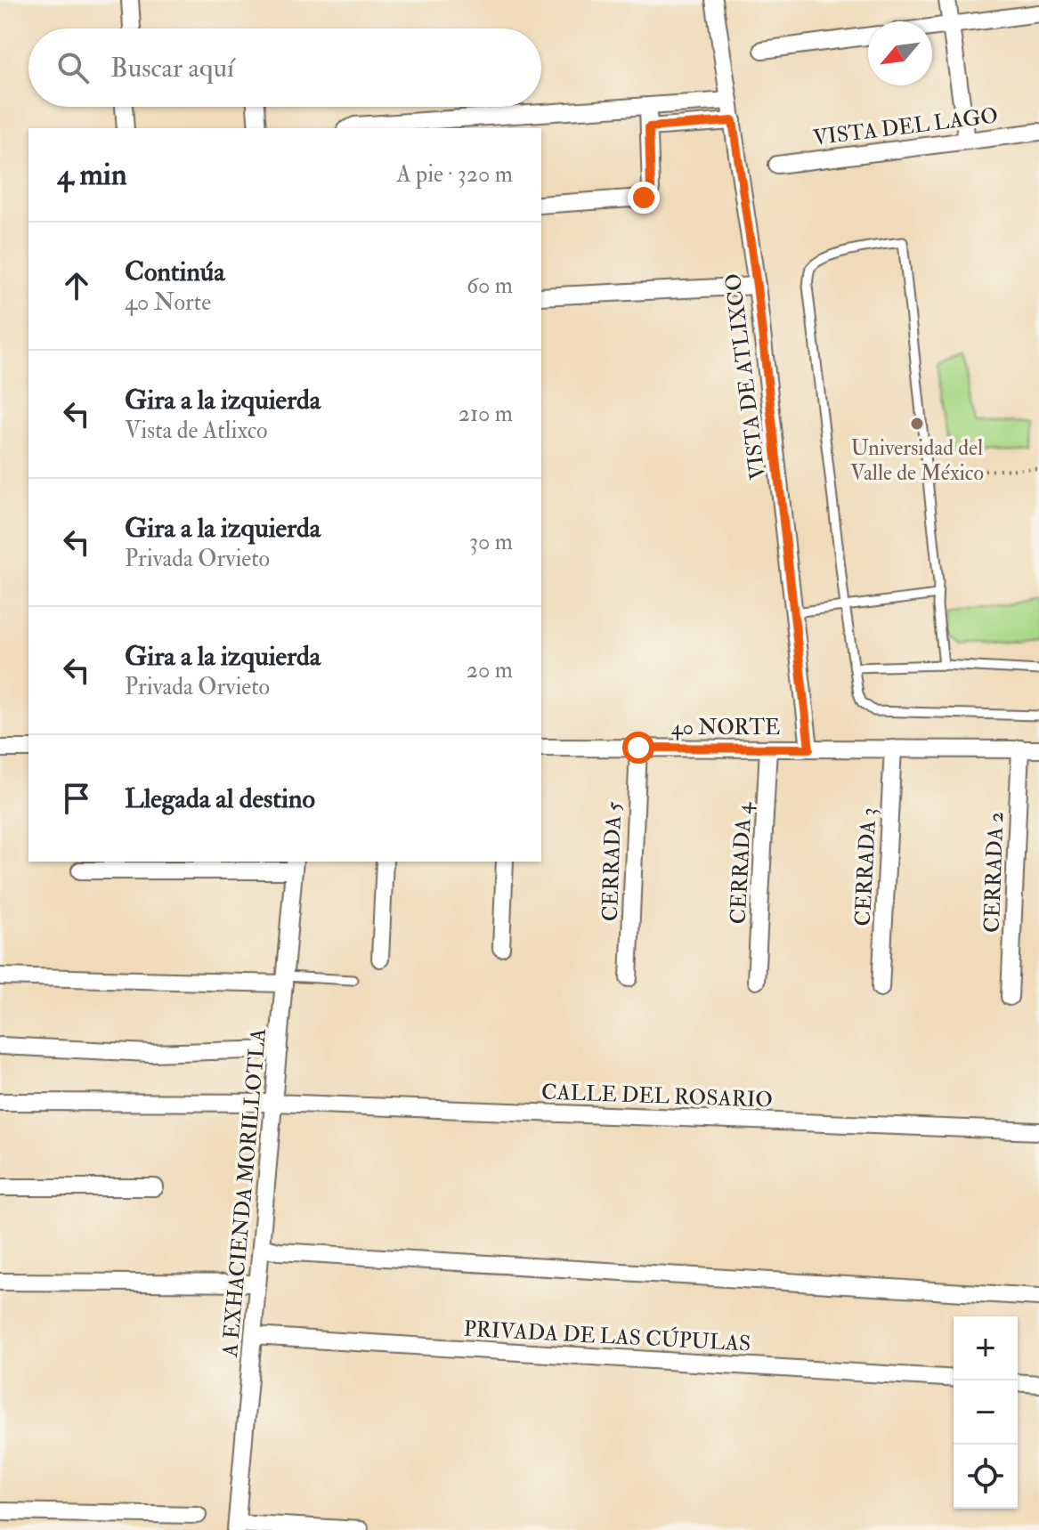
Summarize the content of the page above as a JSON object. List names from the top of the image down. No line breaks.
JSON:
{"streets":{"street":["VISTA DEL LAGO","VISTA DE ATLIXCO","40 NORTE","CERRADA 5","CERRADA 4","CERRADA 3","CERRADA 2","CALLE DEL ROSARIO","A EXHACIENDA MORILLOTLA","PRIVADA DE LAS CÚPULAS"]},"crossings":[["VISTA DE ATLIXCO","40 NORTE"],["40 NORTE","CERRADA 5"],["40 NORTE","CERRADA 4"],["40 NORTE","CERRADA 3"],["40 NORTE","CERRADA 2"],["CALLE DEL ROSARIO","A EXHACIENDA MORILLOTLA"],["A EXHACIENDA MORILLOTLA","PRIVADA DE LAS CÚPULAS"]],"places":["Universidad del Valle de México"],"north":"bottom left","page":{"search":"Buscar aquí","heading":["4 min","A pie · 320 m"],"list":[["Continúa","40 Norte","60 m"],["Gira a la izquierda","Vista de Atlixco","210 m"],["Gira a la izquierda","Privada Orvieto","30 m"],["Gira a la izquierda","Privada Orvieto","20 m"],"Llegada al destino"],"map_buttons":["+","−"]}}
